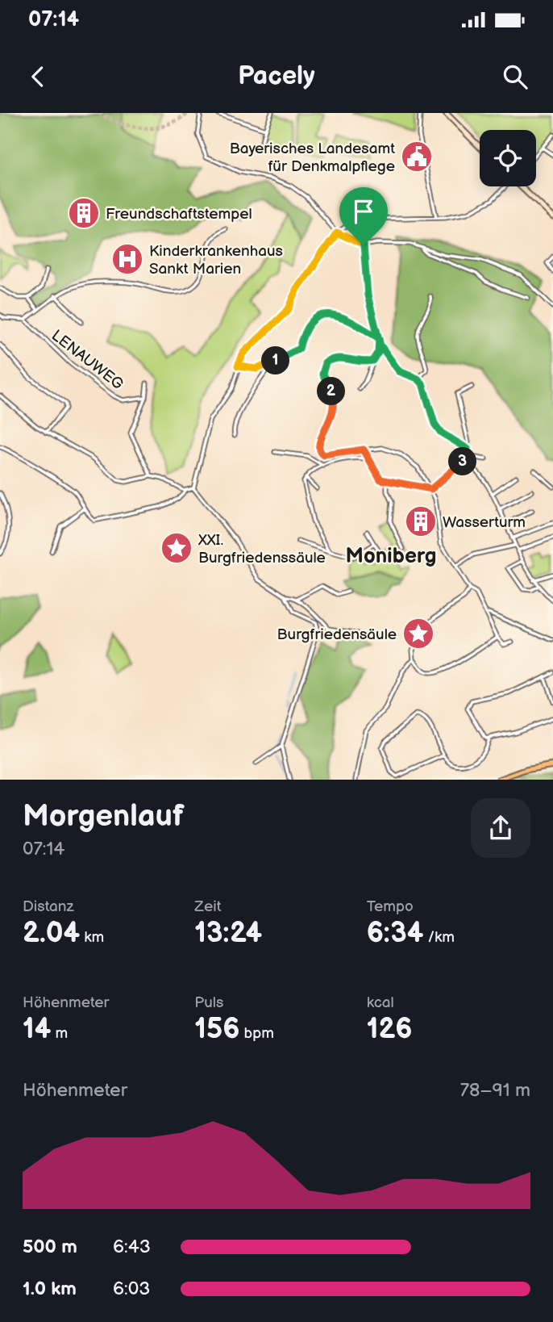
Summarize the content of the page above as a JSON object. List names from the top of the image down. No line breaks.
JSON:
{"streets":{"street":["LENAUWEG"]},"districts":["Moniberg"],"places":{"public building":["Bayerisches Landesamt für Denkmalpflege"],"building":["Freundschaftstempel","Wasserturm"],"hospital":["Kinderkrankenhaus Sankt Marien"],"place":["XXI. Burgfriedenssäule","Burgfriedensäule"]},"page":{"status":"07:14","header":"Pacely","pins":["1","2","3"],"heading":["Morgenlauf","07:14"],"stats":[["Distanz","2.04 km"],["Zeit","13:24"],["Tempo","6:34 /km"],["Höhenmeter","14 m"],["Puls","156 bpm"],["kcal","126"]],"chart":["Höhenmeter","78–91 m"],"list":[{"name":"500 m","note":"6:43"},{"name":"1.0 km","note":"6:03"}]}}
